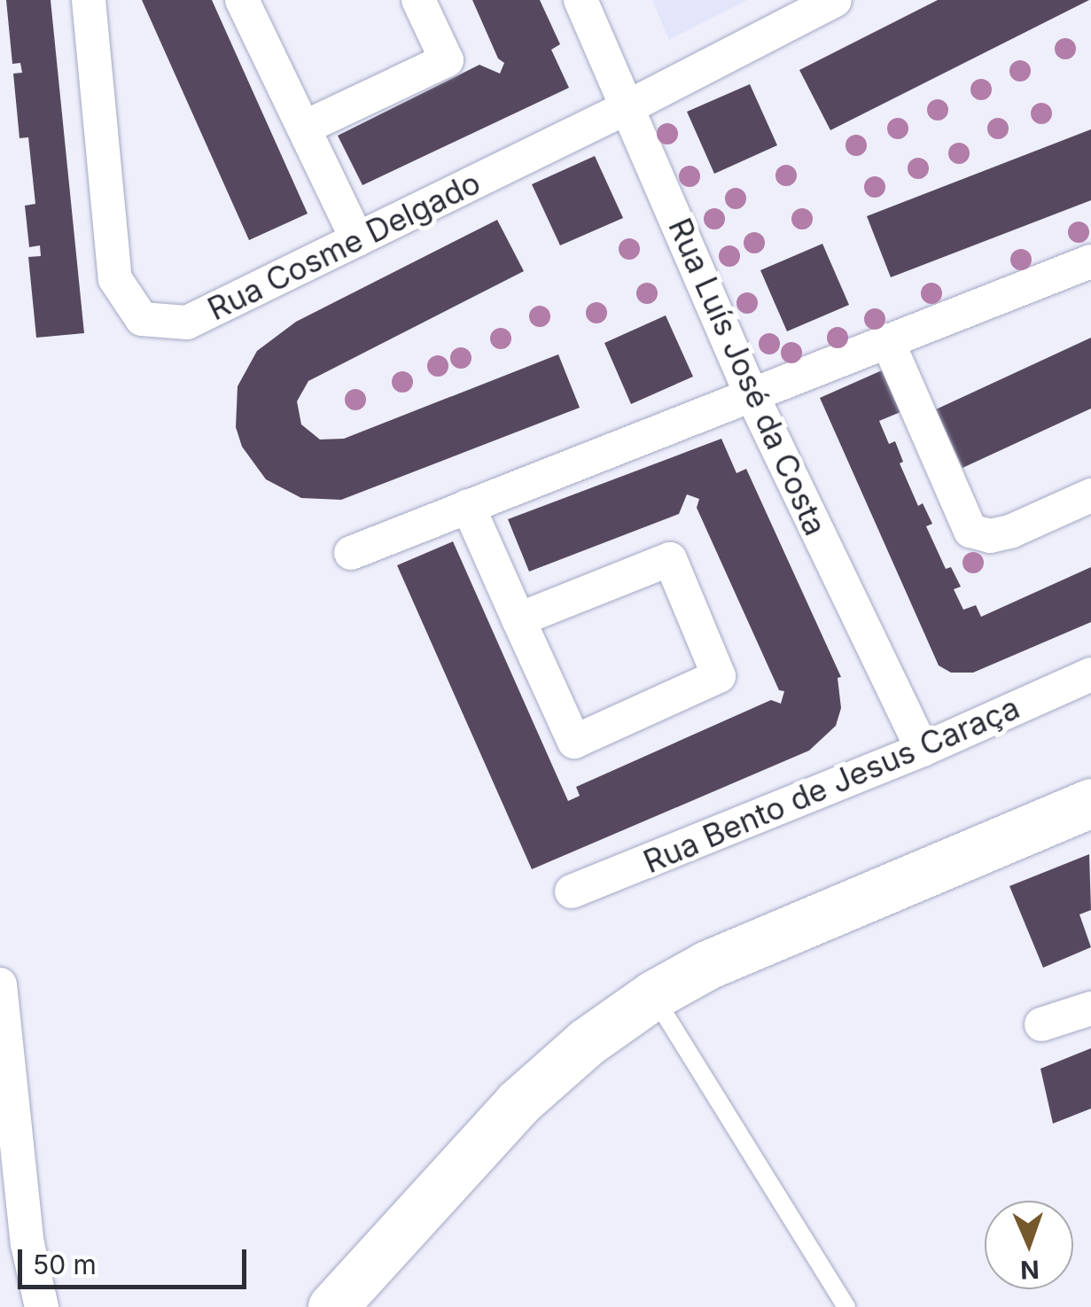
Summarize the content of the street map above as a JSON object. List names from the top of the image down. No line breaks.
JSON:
{"streets":{"street":["Rua Cosme Delgado","Rua Luís José da Costa","Rua Bento de Jesus Caraça"]},"crossings":[["Rua Cosme Delgado","Rua Luís José da Costa"],["Rua Luís José da Costa","Rua Bento de Jesus Caraça"]],"scale_bar":"50 m","north":"bottom"}
